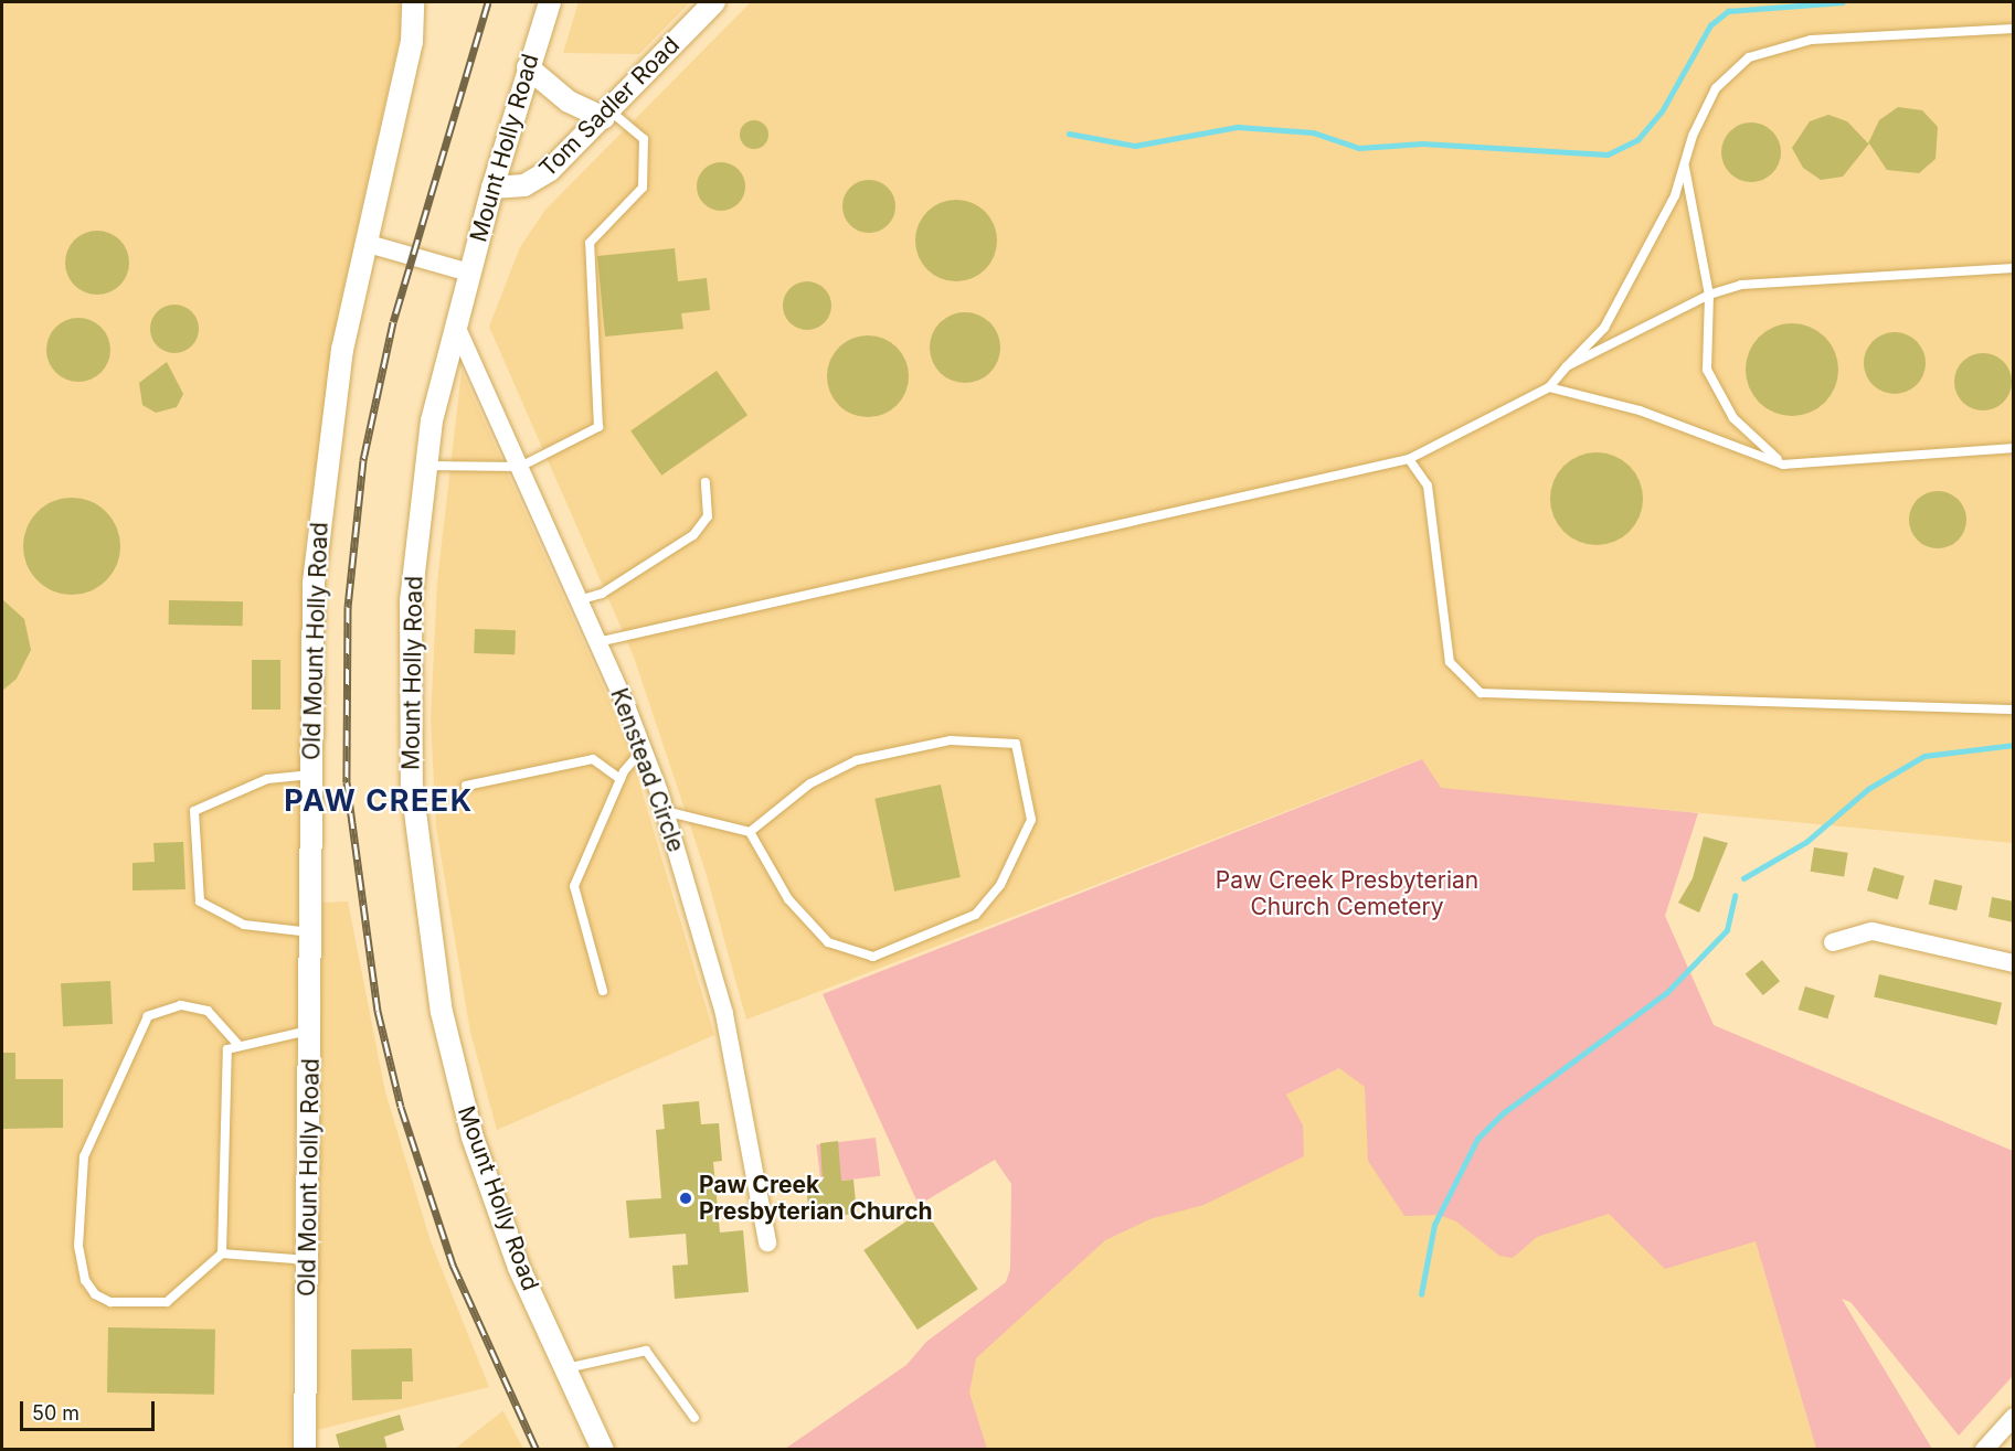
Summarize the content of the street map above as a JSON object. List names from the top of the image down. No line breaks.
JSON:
{"streets":{"street":["Tom Sadler Road","Mount Holly Road","Old Mount Holly Road","Kenstead Circle"]},"crossings":[["Tom Sadler Road","Mount Holly Road"],["Mount Holly Road","Kenstead Circle"]],"districts":["PAW CREEK"],"parks":["Paw Creek Presbyterian Church Cemetery"],"places":["Paw Creek Presbyterian Church"],"scale_bar":"50 m"}
